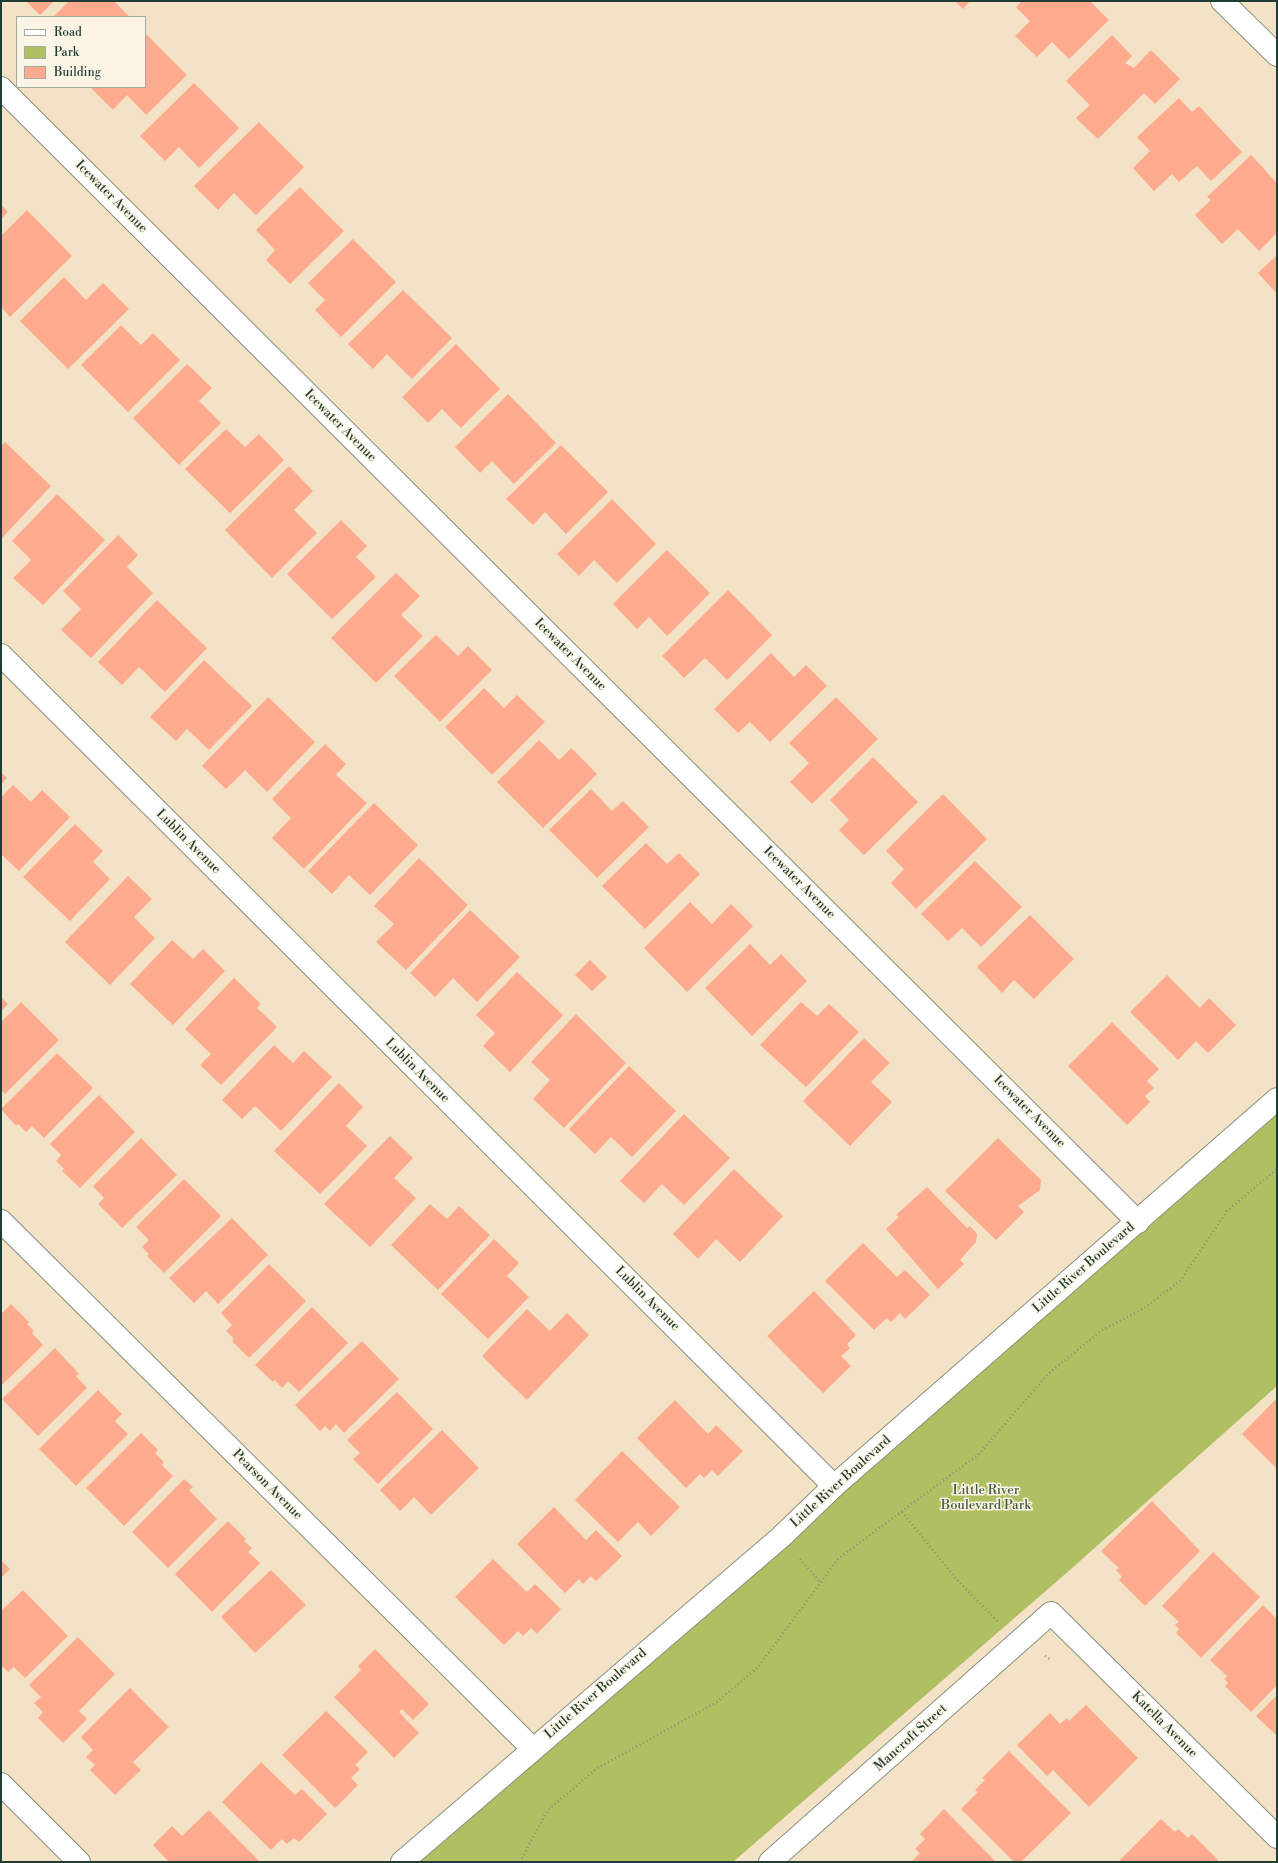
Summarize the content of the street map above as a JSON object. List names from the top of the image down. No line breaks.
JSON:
{"streets":{"street":["Icewater Avenue","Lublin Avenue","Little River Boulevard","Pearson Avenue","Katella Avenue","Mancroft Street"]},"crossings":[["Icewater Avenue","Little River Boulevard"],["Lublin Avenue","Little River Boulevard"],["Little River Boulevard","Pearson Avenue"],["Katella Avenue","Mancroft Street"]],"parks":["Little River Boulevard Park"],"legend":["Road","Park","Building"]}
